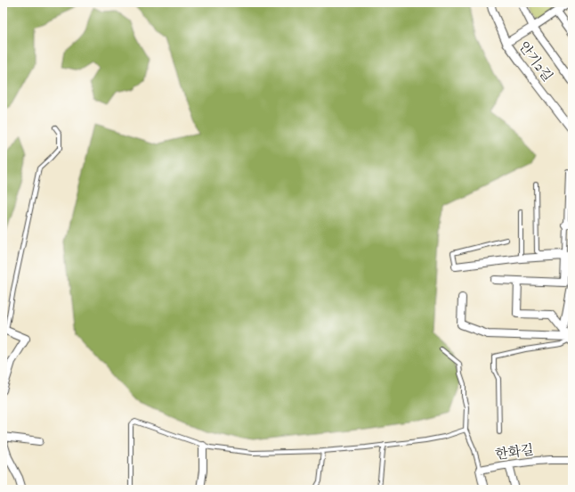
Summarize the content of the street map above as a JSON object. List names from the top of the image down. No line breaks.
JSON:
{"streets":{"street":["안기2길","한화길"]}}
